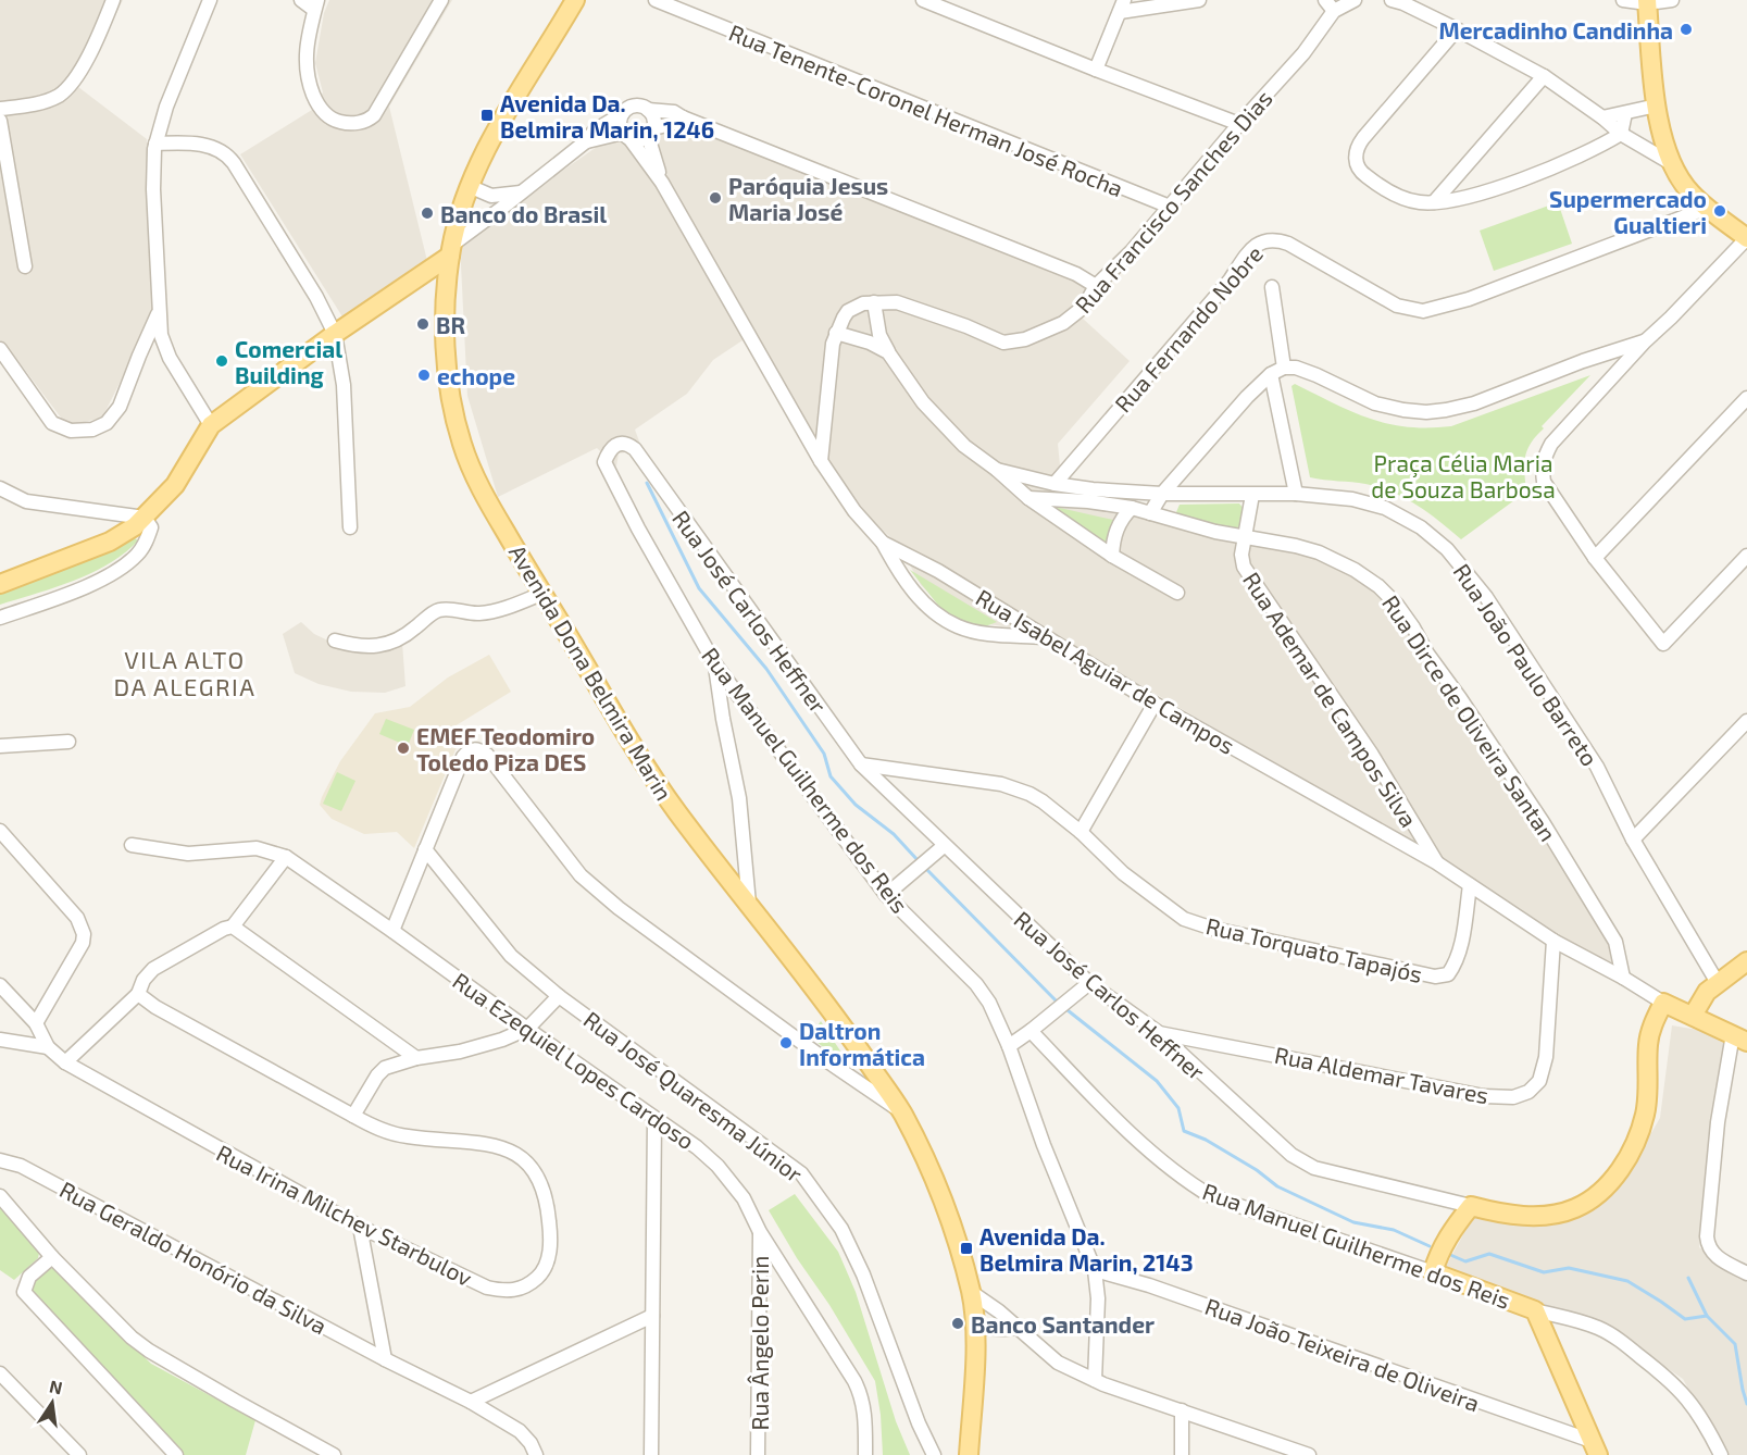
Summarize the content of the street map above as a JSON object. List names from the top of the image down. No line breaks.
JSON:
{"streets":{"main road":["Rua José Carlos Heffner","Rua Isabel Aguiar de Campos","Avenida Dona Belmira Marin","Rua Manuel Guilherme dos Reis"],"street":["Rua Tenente-Coronel Herman José Rocha","Rua Francisco Sanches Dias","Rua Fernando Nobre","Rua João Paulo Barreto","Rua Ademar de Campos Silva","Rua Dirce de Oliveira Santan","Rua Torquato Tapajós","Rua Ezequiel Lopes Cardoso","Rua Aldemar Tavares","Rua José Quaresma Júnior","Rua Irina Milchev Starbulov","Rua Geraldo Honório da Silva","Rua Ângelo Perin","Rua João Teixeira de Oliveira"]},"crossings":[["Rua Tenente-Coronel Herman José Rocha","Rua Francisco Sanches Dias"],["Rua Francisco Sanches Dias","Rua Isabel Aguiar de Campos"],["Rua Fernando Nobre","Rua João Paulo Barreto"],["Rua José Carlos Heffner","Rua Isabel Aguiar de Campos"],["Rua José Carlos Heffner","Rua Manuel Guilherme dos Reis"],["Rua José Carlos Heffner","Rua Torquato Tapajós"],["Rua José Carlos Heffner","Rua Aldemar Tavares"],["Rua João Paulo Barreto","Rua Ademar de Campos Silva"],["Rua Isabel Aguiar de Campos","Rua Ademar de Campos Silva"],["Rua Isabel Aguiar de Campos","Rua Dirce de Oliveira Santan"],["Rua Isabel Aguiar de Campos","Rua Torquato Tapajós"],["Rua Isabel Aguiar de Campos","Rua Aldemar Tavares"],["Rua Ademar de Campos Silva","Rua Dirce de Oliveira Santan"],["Rua Manuel Guilherme dos Reis","Rua João Teixeira de Oliveira"],["Rua Ezequiel Lopes Cardoso","Rua Ângelo Perin"]],"districts":["VILA ALTO DA ALEGRIA"],"parks":["Praça Célia Maria de Souza Barbosa"],"places":{"other":["Mercadinho Candinha","Paróquia Jesus Maria José","Supermercado Gualtieri","Banco do Brasil","BR","Comercial Building","echope","EMEF Teodomiro Toledo Piza DES","Daltron Informática","Banco Santander"],"transit":["Avenida Da. Belmira Marin, 1246","Avenida Da. Belmira Marin, 2143"]},"north":"top"}
